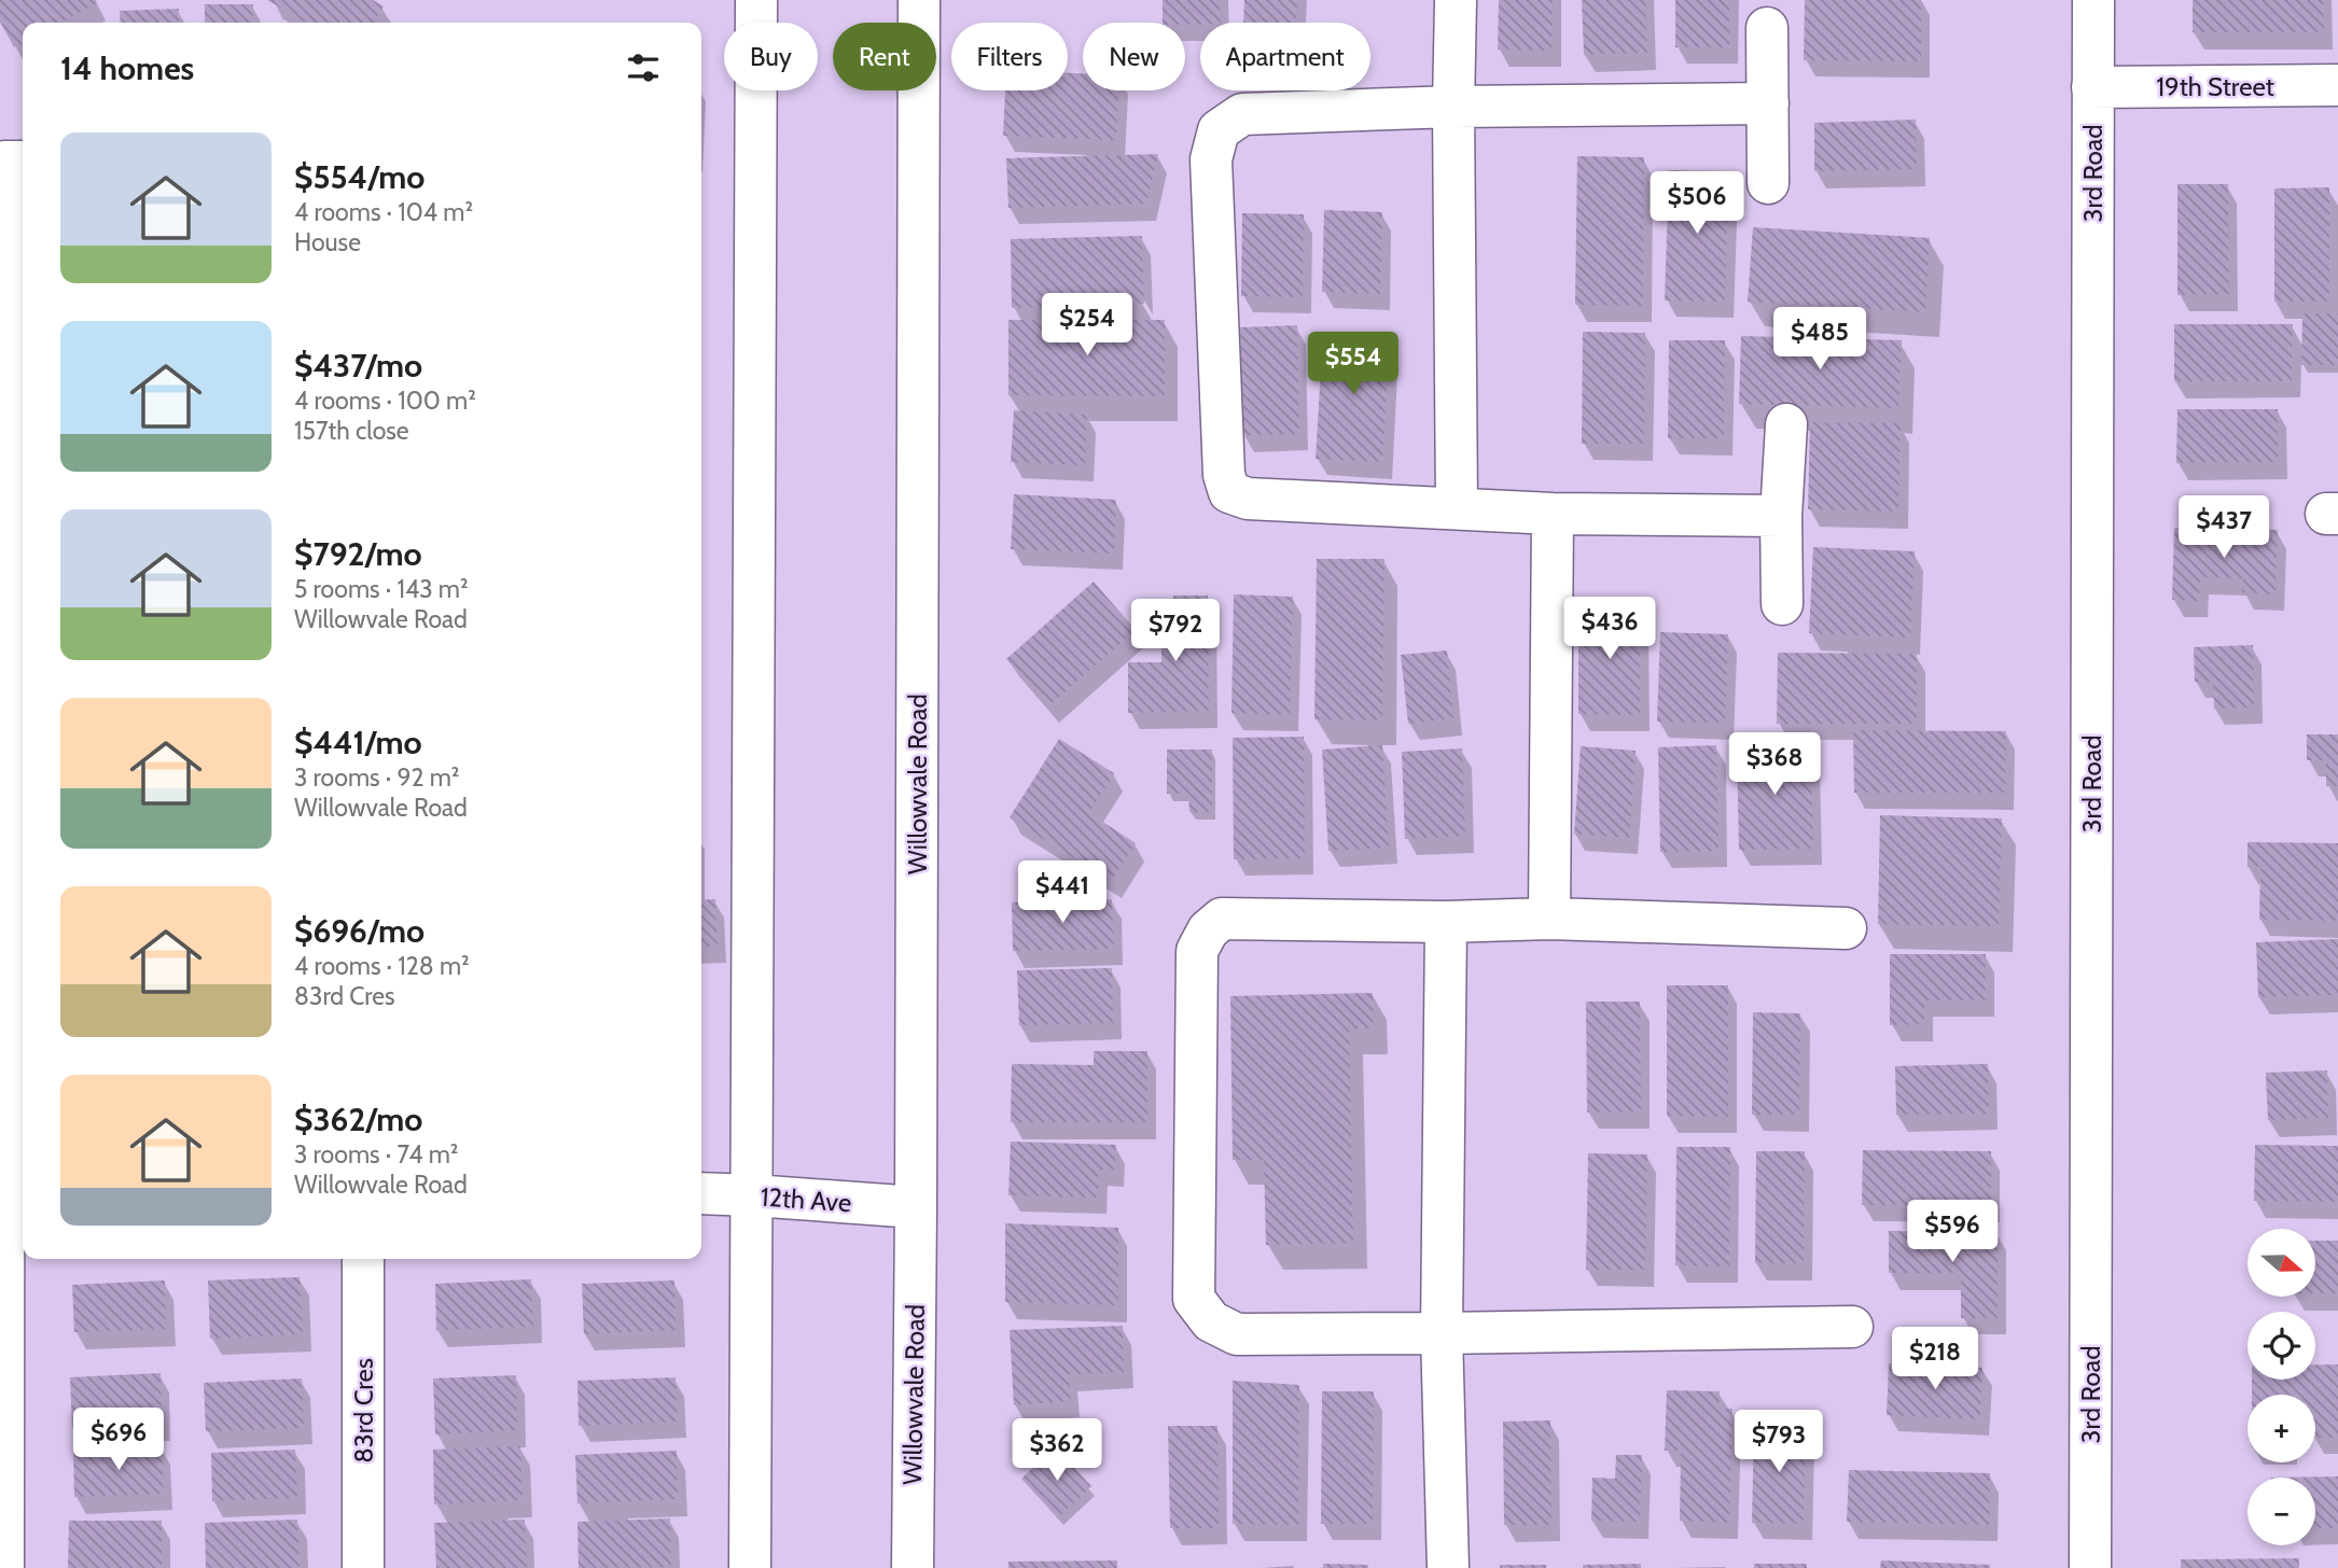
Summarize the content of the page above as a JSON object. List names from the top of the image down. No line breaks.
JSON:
{"streets":{"street":["19th Street","3rd Road","Willowvale Road","12th Ave","83rd Cres"]},"crossings":[["19th Street","3rd Road"],["Willowvale Road","12th Ave"]],"north":"right","page":{"chip":["Buy","Rent","Filters","New","Apartment"],"heading":"14 homes","list":[{"name":"$554/mo","note":"4 rooms · 104 m² · House"},{"name":"$437/mo","note":"4 rooms · 100 m² · 157th close"},{"name":"$792/mo","note":"5 rooms · 143 m² · Willowvale Road"},{"name":"$441/mo","note":"3 rooms · 92 m² · Willowvale Road"},{"name":"$696/mo","note":"4 rooms · 128 m² · 83rd Cres"},{"name":"$362/mo","note":"3 rooms · 74 m² · Willowvale Road"}],"price":["$506","$254","$485","$554","$437","$436","$792","$368","$441","$596","$218","$696","$793","$362"],"map_buttons":["+","−"]}}
